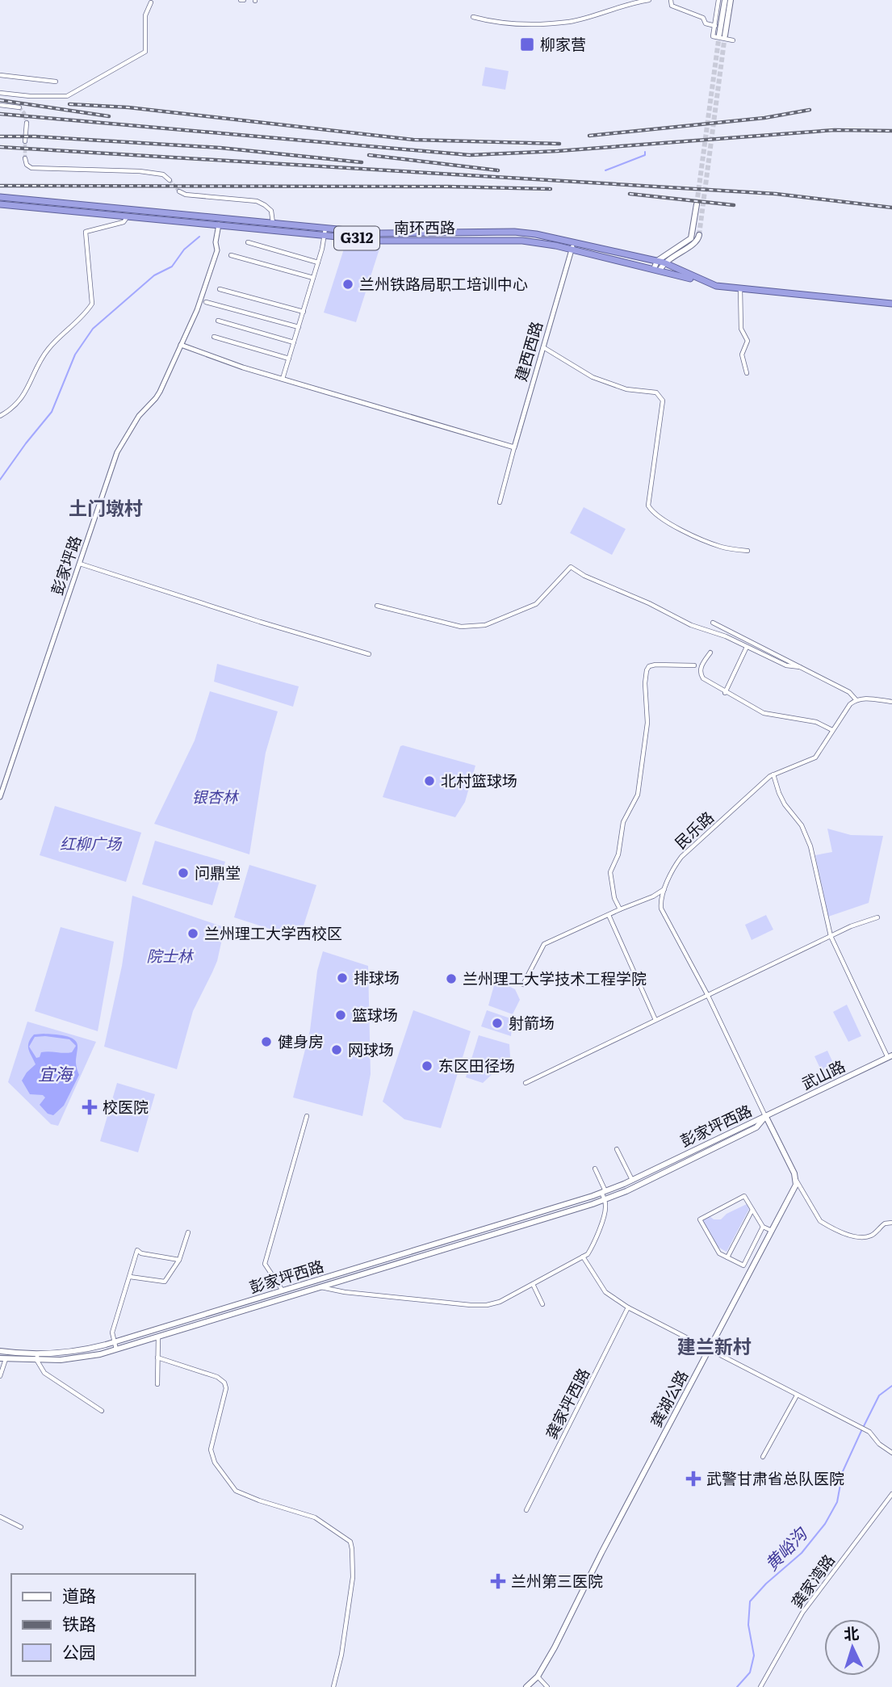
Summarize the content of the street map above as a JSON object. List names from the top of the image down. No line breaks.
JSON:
{"streets":{"highway":["南环西路","G312"],"main road":["武山路","彭家坪西路","龚湖公路"],"street":["建西西路","彭家坪路","民乐路","龚家坪西路","龚家湾路"]},"crossings":[["南环西路","G312"],["南环西路","建西西路"],["南环西路","彭家坪路"],["G312","建西西路"],["民乐路","武山路"],["民乐路","彭家坪西路"],["武山路","彭家坪西路"]],"districts":["土门墩村","建兰新村"],"water":["宜海","黄峪沟"],"parks":["银杏林","红柳广场","院士林"],"places":{"transit":["柳家营"],"other":["兰州铁路局职工培训中心","北村篮球场","问鼎堂","兰州理工大学西校区","排球场","兰州理工大学技术工程学院","篮球场","射箭场","健身房","网球场","东区田径场"],"health":["校医院","武警甘肃省总队医院","兰州第三医院"]},"legend":["道路","铁路","公园"],"north":"top"}
